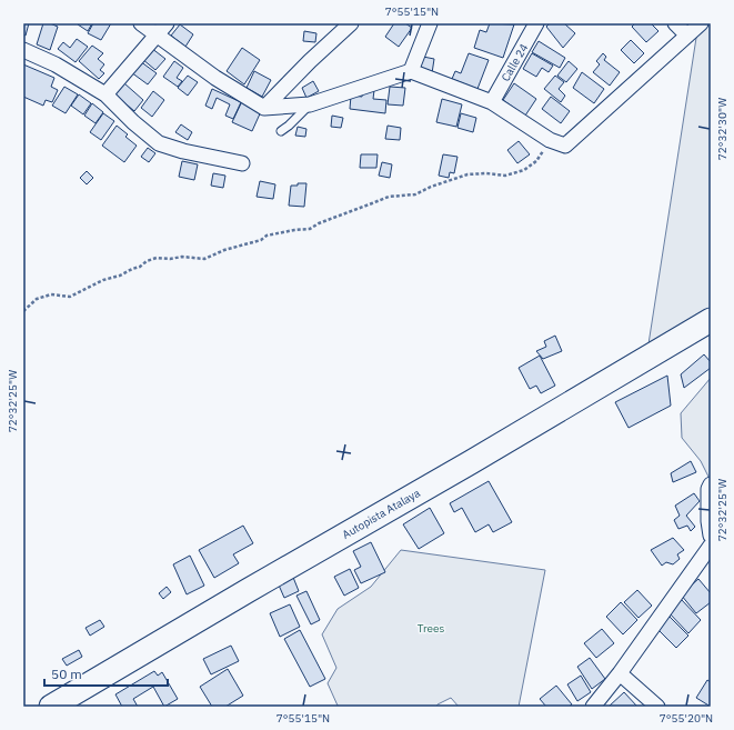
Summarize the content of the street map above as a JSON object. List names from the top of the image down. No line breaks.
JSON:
{"streets":{"main road":["Autopista Atalaya"],"street":["Calle 24"]},"parks":["Trees"],"scale_bar":"50 m","coordinates":["7°55'15\"N","72°32'30\"W","72°32'25\"W","7°55'20\"N"]}
